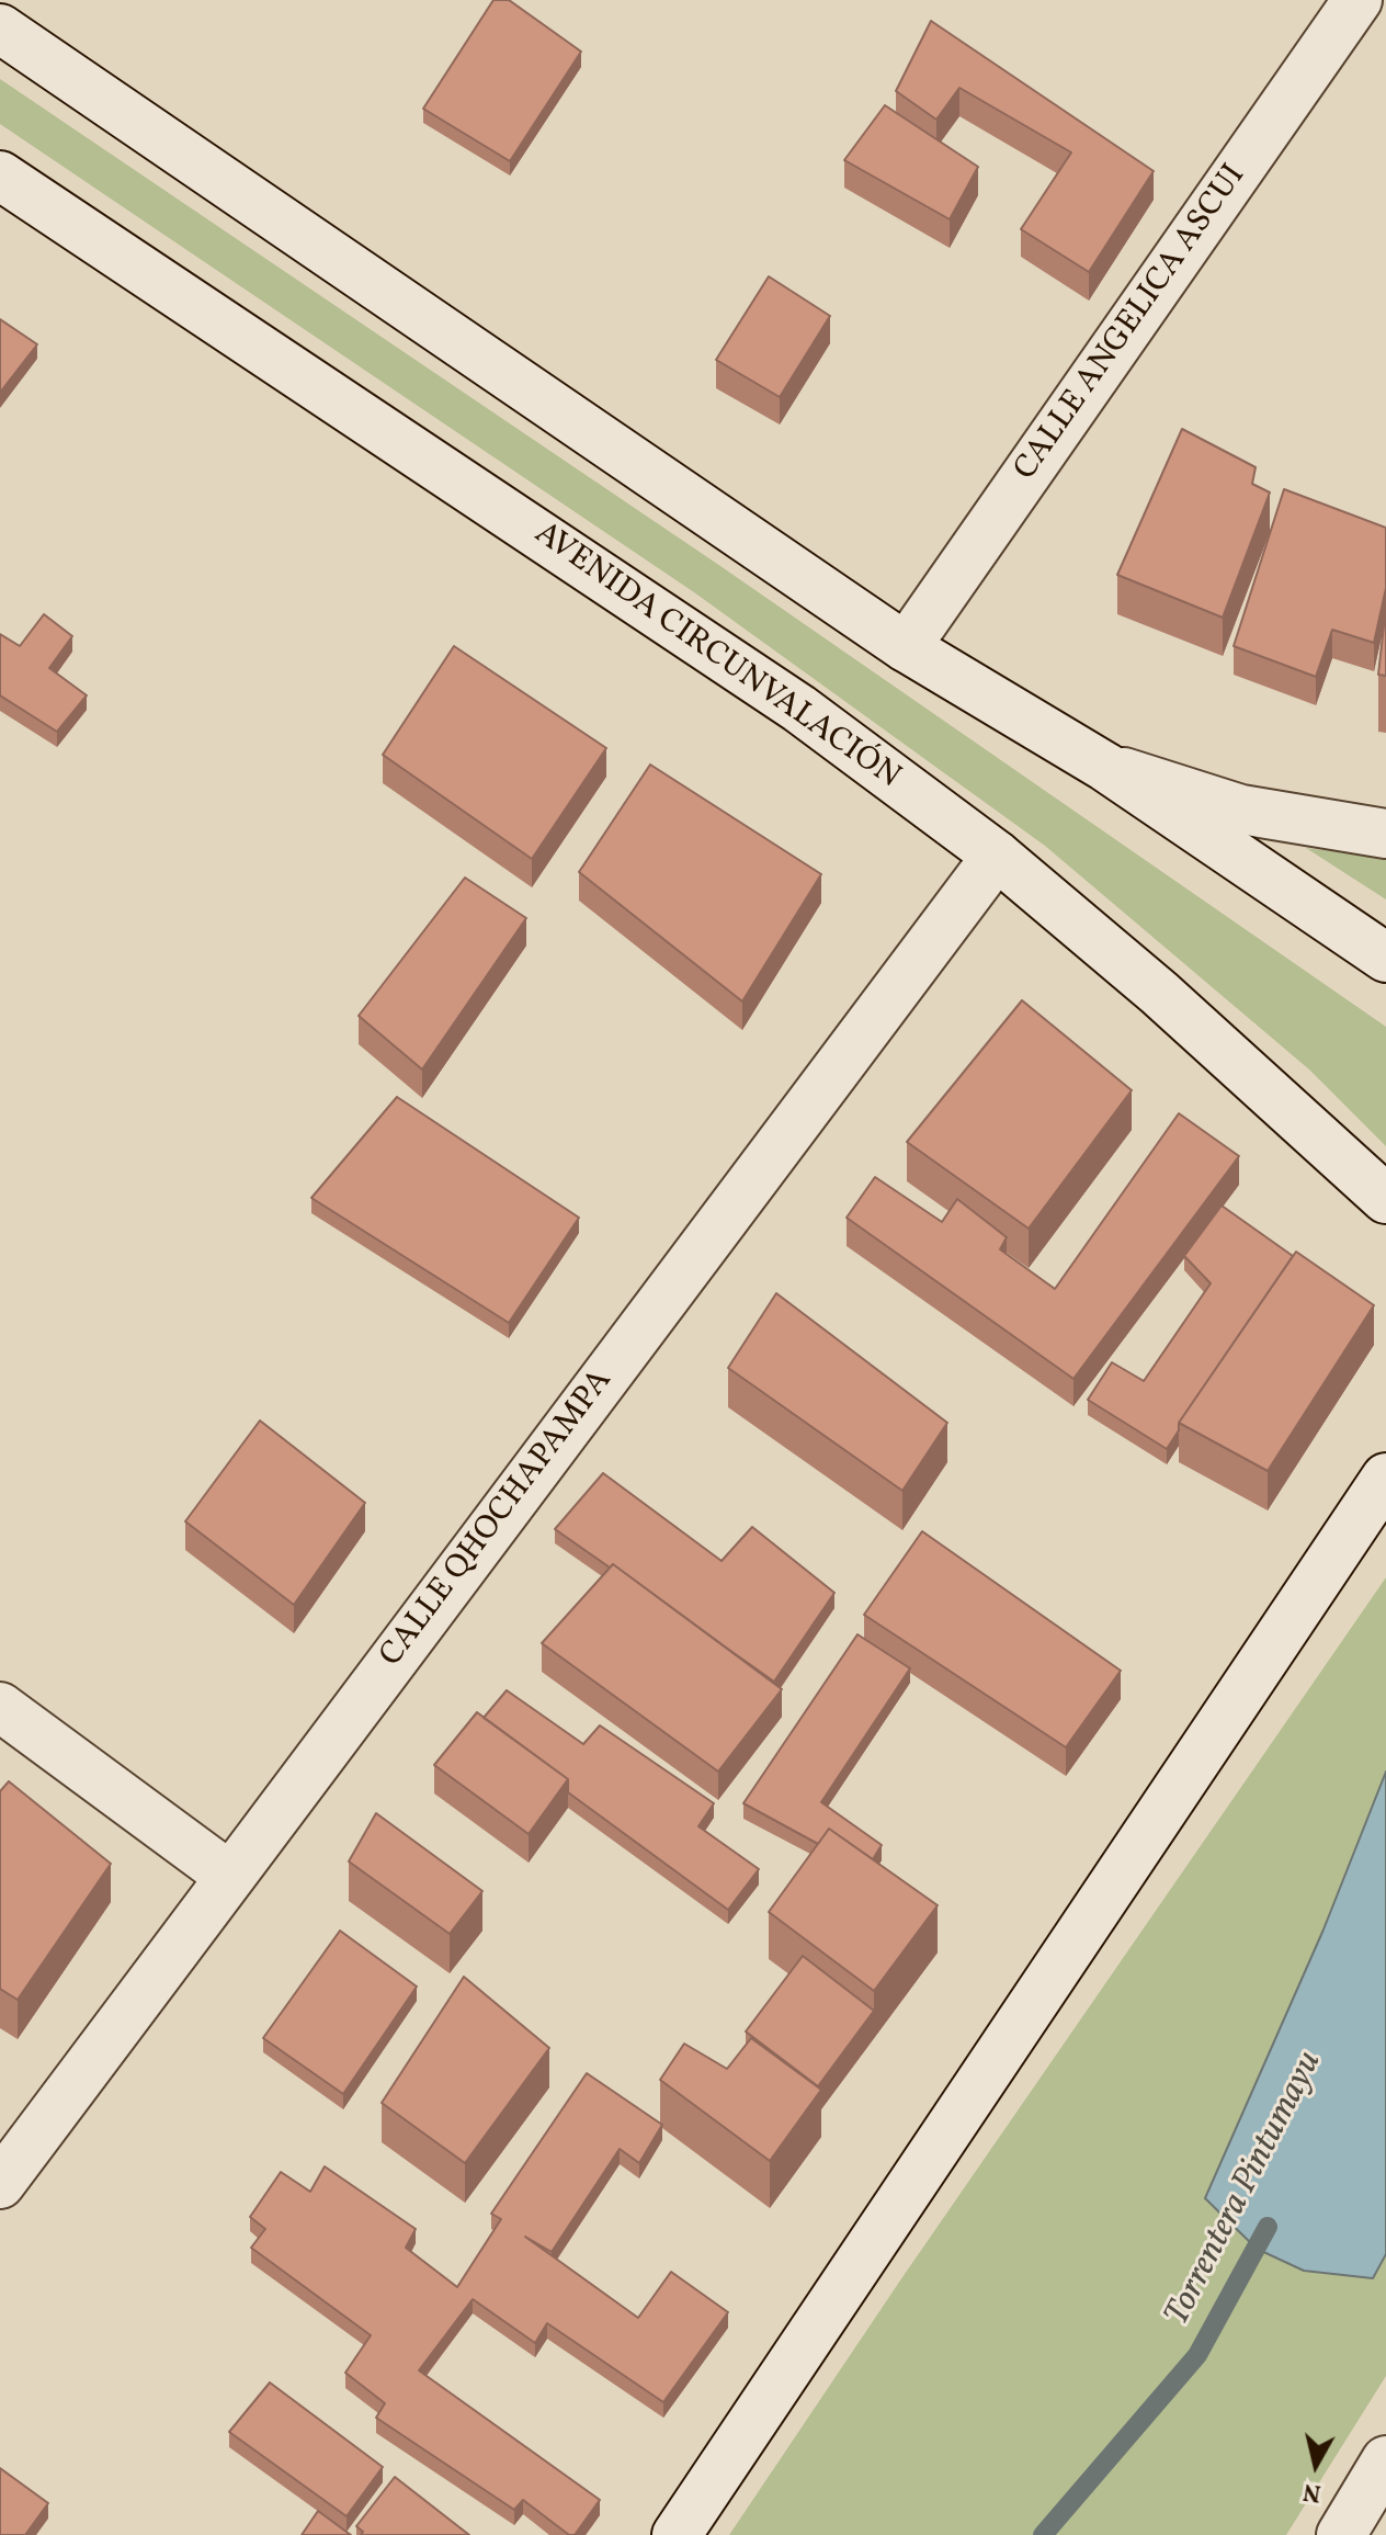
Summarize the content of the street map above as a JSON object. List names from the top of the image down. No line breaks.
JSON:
{"streets":{"main road":["CALLE ANGELICA ASCUI","AVENIDA CIRCUNVALACIÓN","CALLE QHOCHAPAMPA"]},"crossings":[["AVENIDA CIRCUNVALACIÓN","CALLE QHOCHAPAMPA"]],"water":["Torrentera Pintumayu"],"north":"bottom"}
